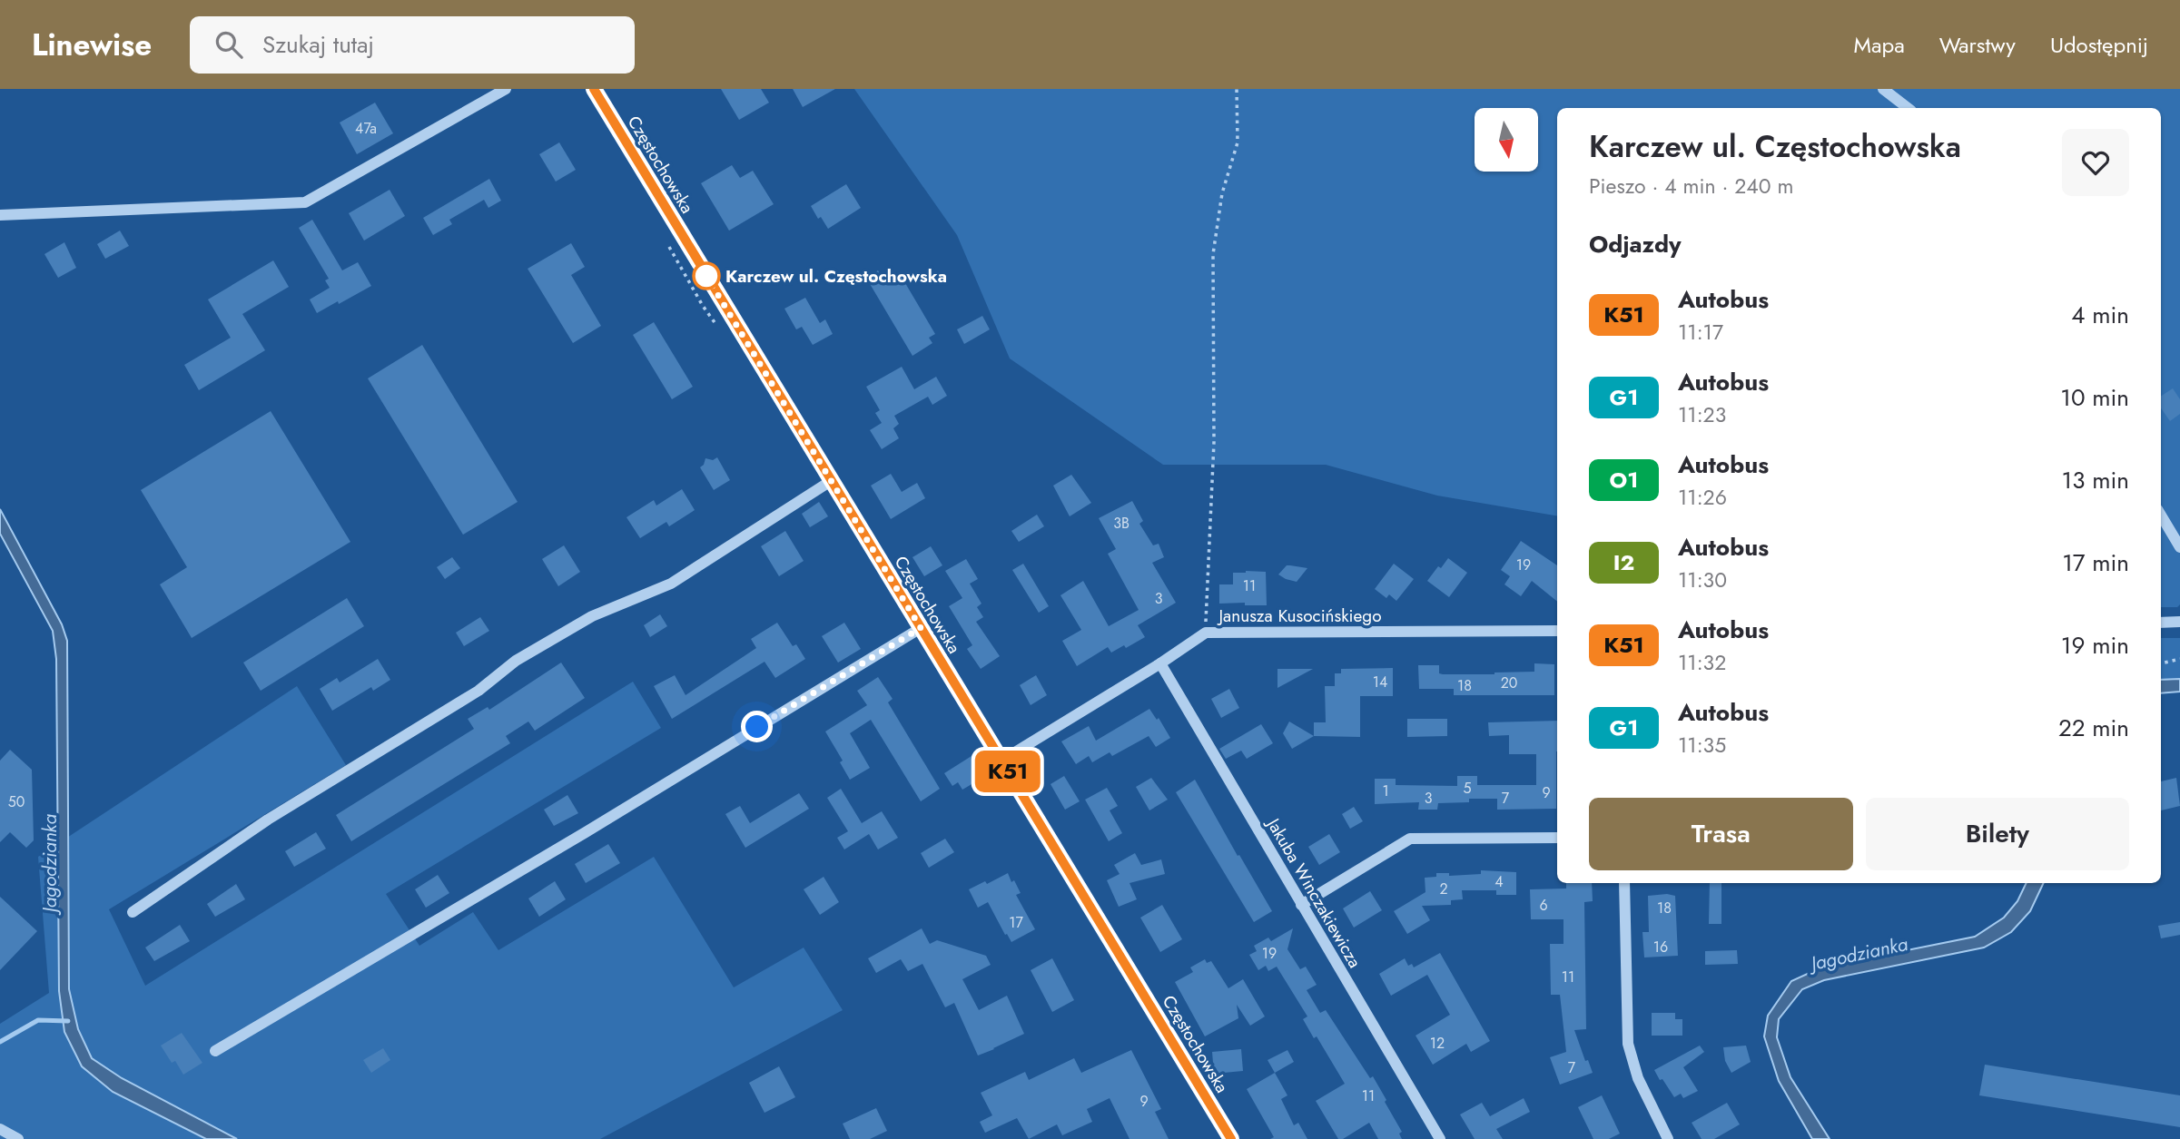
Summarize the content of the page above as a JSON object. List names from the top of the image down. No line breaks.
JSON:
{"streets":{"main road":["Częstochowska"],"street":["Janusza Kusocińskiego","Jakuba Winczakiewicza"]},"crossings":[["Częstochowska","Janusza Kusocińskiego"],["Janusza Kusocińskiego","Jakuba Winczakiewicza"]],"water":["Jagodzianka"],"places":["Karczew ul. Częstochowska"],"lines":["bus line K51"],"house_numbers":["47a","3B","19","11","3","14","20","18","5","1","9","3","7","50","4","2","6","18","17","16","19","11","12","7","11","9"],"north":"bottom","page":{"header":"Linewise","search":"Szukaj tutaj","nav":["Mapa","Warstwy","Udostępnij"],"on_map":"K51","heading":[["Karczew ul. Częstochowska","Pieszo · 4 min · 240 m"],"Odjazdy"],"list":[{"mark":"K51","name":"Autobus","note":"11:17","value":"4 min"},{"mark":"G1","name":"Autobus","note":"11:23","value":"10 min"},{"mark":"O1","name":"Autobus","note":"11:26","value":"13 min"},{"mark":"I2","name":"Autobus","note":"11:30","value":"17 min"},{"mark":"K51","name":"Autobus","note":"11:32","value":"19 min"},{"mark":"G1","name":"Autobus","note":"11:35","value":"22 min"}],"buttons":["Trasa","Bilety"]}}
